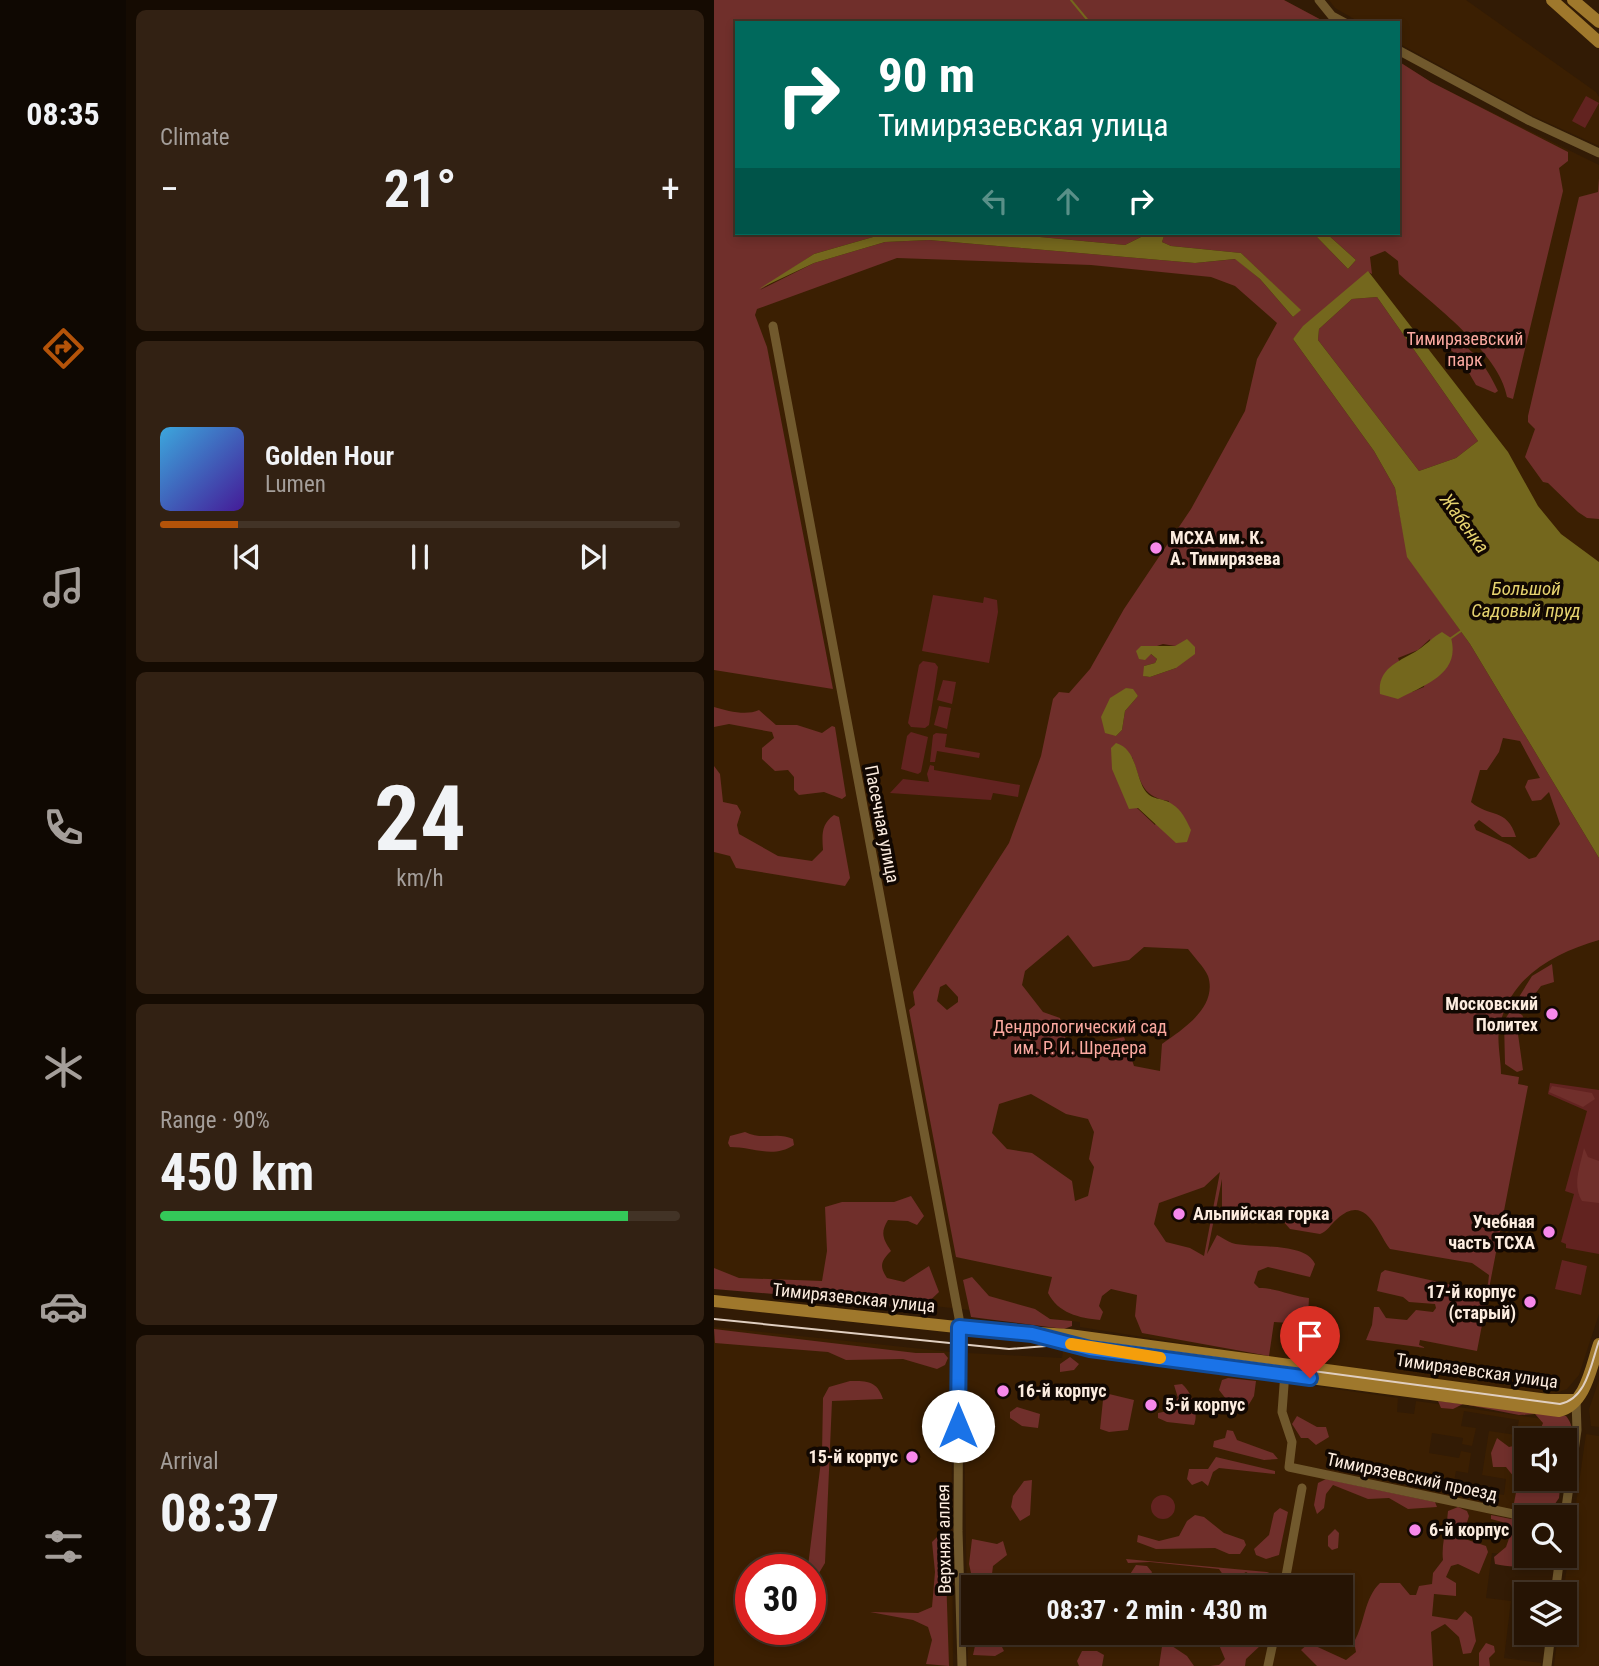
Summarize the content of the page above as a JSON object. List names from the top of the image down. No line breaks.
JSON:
{"streets":{"main road":["Тимирязевская улица"],"street":["Пасечная улица","Тимирязевский проезд","Верхняя аллея"]},"crossings":[["Пасечная улица","Тимирязевская улица"],["Пасечная улица","Верхняя аллея"],["Тимирязевская улица","Тимирязевский проезд"],["Тимирязевская улица","Верхняя аллея"]],"water":["Жабенка","Большой Садовый пруд"],"parks":["Тимирязевский парк","Дендрологический сад им. Р. И. Шредера"],"places":["МСХА им. К. А. Тимирязева","Московский Политех","Альпийская горка","Учебная часть ТСХА","17-й корпус (старый)","16-й корпус","5-й корпус","15-й корпус","6-й корпус"],"page":{"tabs":"08:35","tile":["Climate",["24","km/h"],["Range · 90%","450 km"],["Arrival","08:37"]],"turn":["90 m","Тимирязевская улица"],"heat":["−","21°","+"],"song":["Golden Hour","Lumen"],"limit":"30","trip":"08:37 · 2 min · 430 m"}}
